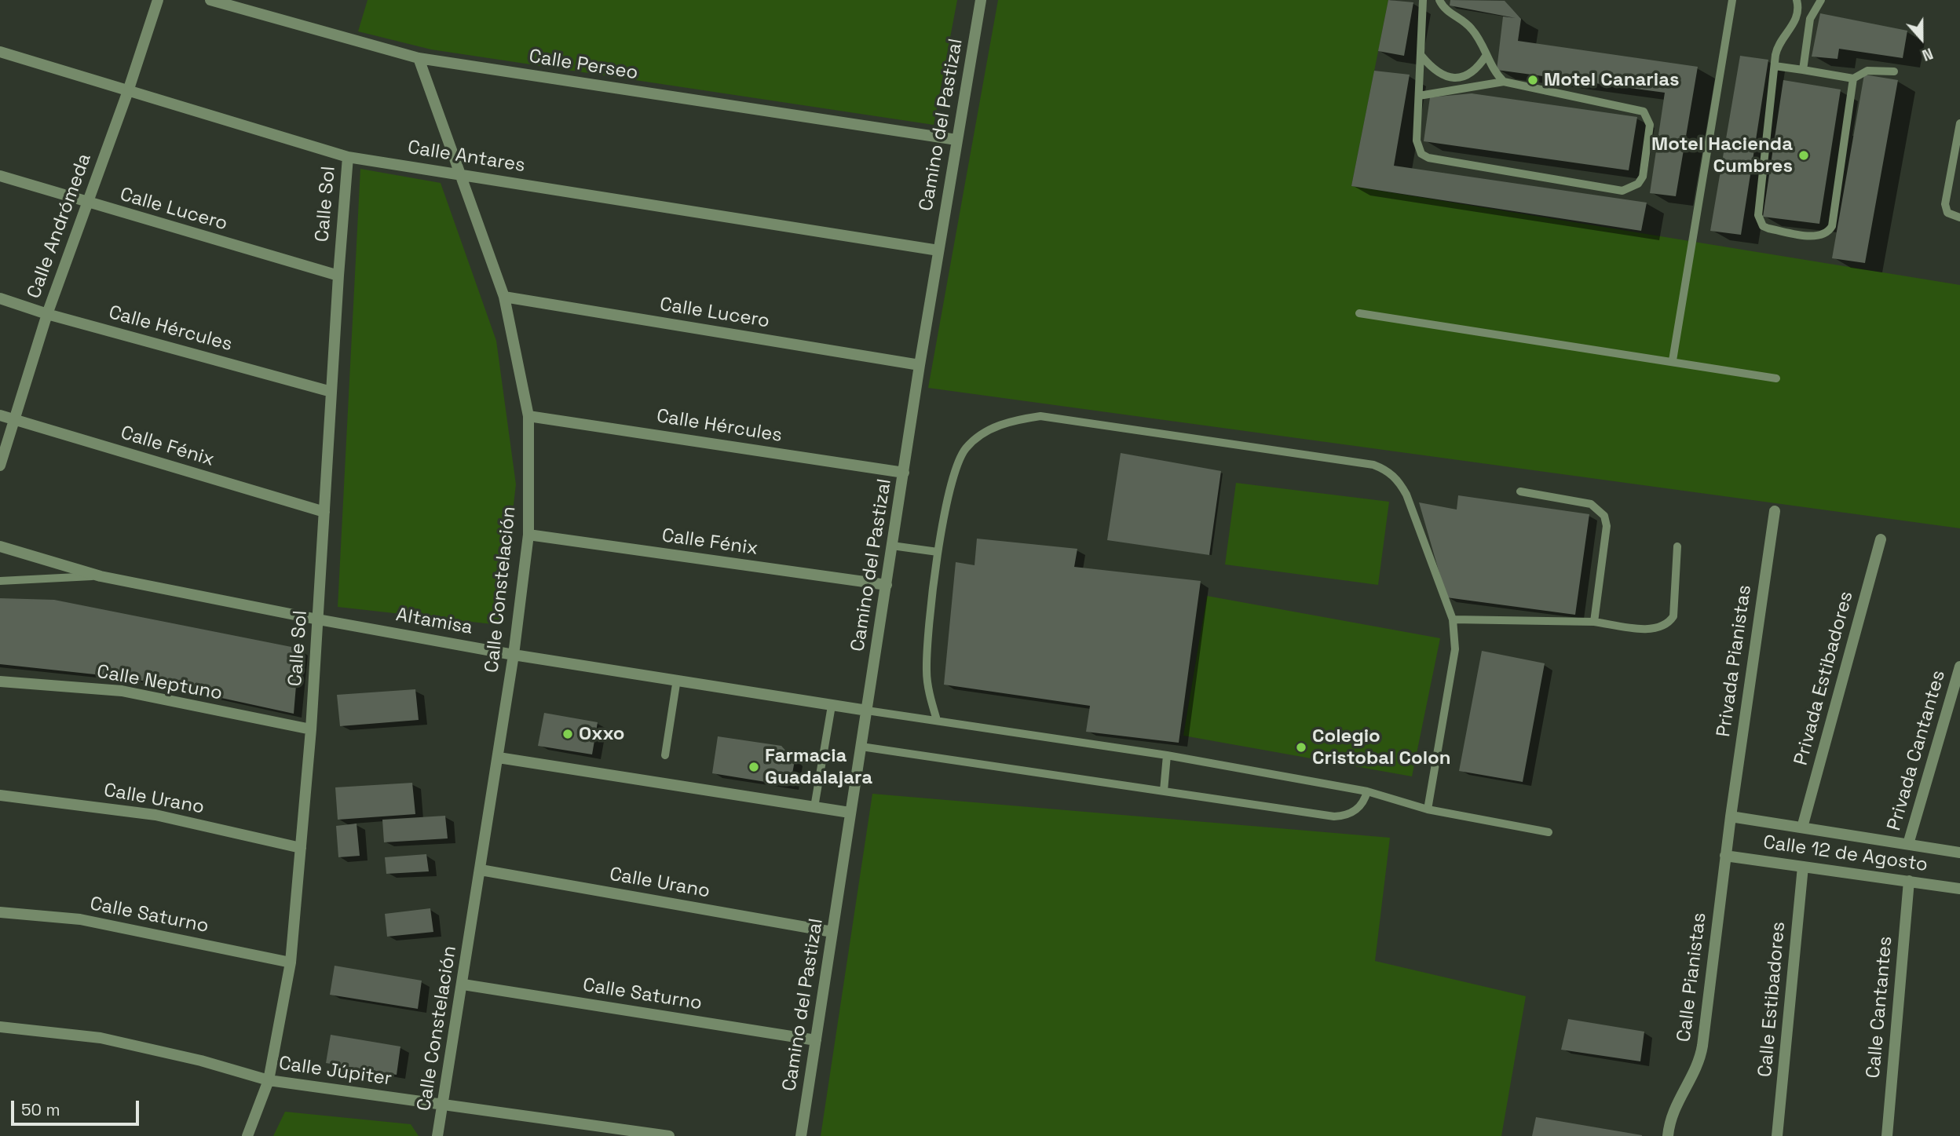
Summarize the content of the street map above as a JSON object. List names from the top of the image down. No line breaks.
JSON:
{"streets":{"street":["Calle Perseo","Camino del Pastizal","Calle Antares","Calle Sol","Calle Lucero","Calle Andrómeda","Calle Hércules","Calle Fénix","Calle Constelación","Altamisa","Privada Pianistas","Privada Estibadores","Calle Neptuno","Privada Cantantes","Calle Urano","Calle 12 de Agosto","Calle Saturno","Calle Pianistas","Calle Estibadores","Calle Cantantes","Calle Júpiter"]},"crossings":[["Calle Perseo","Camino del Pastizal"],["Calle Perseo","Calle Constelación"],["Camino del Pastizal","Calle Antares"],["Camino del Pastizal","Calle Lucero"],["Camino del Pastizal","Calle Hércules"],["Camino del Pastizal","Calle Fénix"],["Camino del Pastizal","Altamisa"],["Camino del Pastizal","Calle Urano"],["Camino del Pastizal","Calle Saturno"],["Calle Antares","Calle Sol"],["Calle Antares","Calle Andrómeda"],["Calle Antares","Calle Constelación"],["Calle Sol","Calle Lucero"],["Calle Sol","Calle Hércules"],["Calle Sol","Calle Fénix"],["Calle Sol","Altamisa"],["Calle Sol","Calle Neptuno"],["Calle Sol","Calle Urano"],["Calle Sol","Calle Saturno"],["Calle Sol","Calle Júpiter"],["Calle Lucero","Calle Andrómeda"],["Calle Lucero","Calle Constelación"],["Calle Andrómeda","Calle Hércules"],["Calle Andrómeda","Calle Fénix"],["Calle Hércules","Calle Constelación"],["Calle Fénix","Calle Constelación"],["Calle Constelación","Altamisa"],["Calle Constelación","Calle Urano"],["Calle Constelación","Calle Saturno"],["Calle Constelación","Calle Júpiter"],["Privada Pianistas","Calle 12 de Agosto"],["Privada Pianistas","Calle Pianistas"],["Privada Estibadores","Calle 12 de Agosto"],["Privada Cantantes","Calle 12 de Agosto"],["Calle 12 de Agosto","Calle Pianistas"],["Calle 12 de Agosto","Calle Estibadores"],["Calle 12 de Agosto","Calle Cantantes"]],"places":["Motel Canarias","Motel Hacienda Cumbres","Oxxo","Colegio Cristobal Colon","Farmacia Guadalajara"],"scale_bar":"50 m","north":"bottom"}
